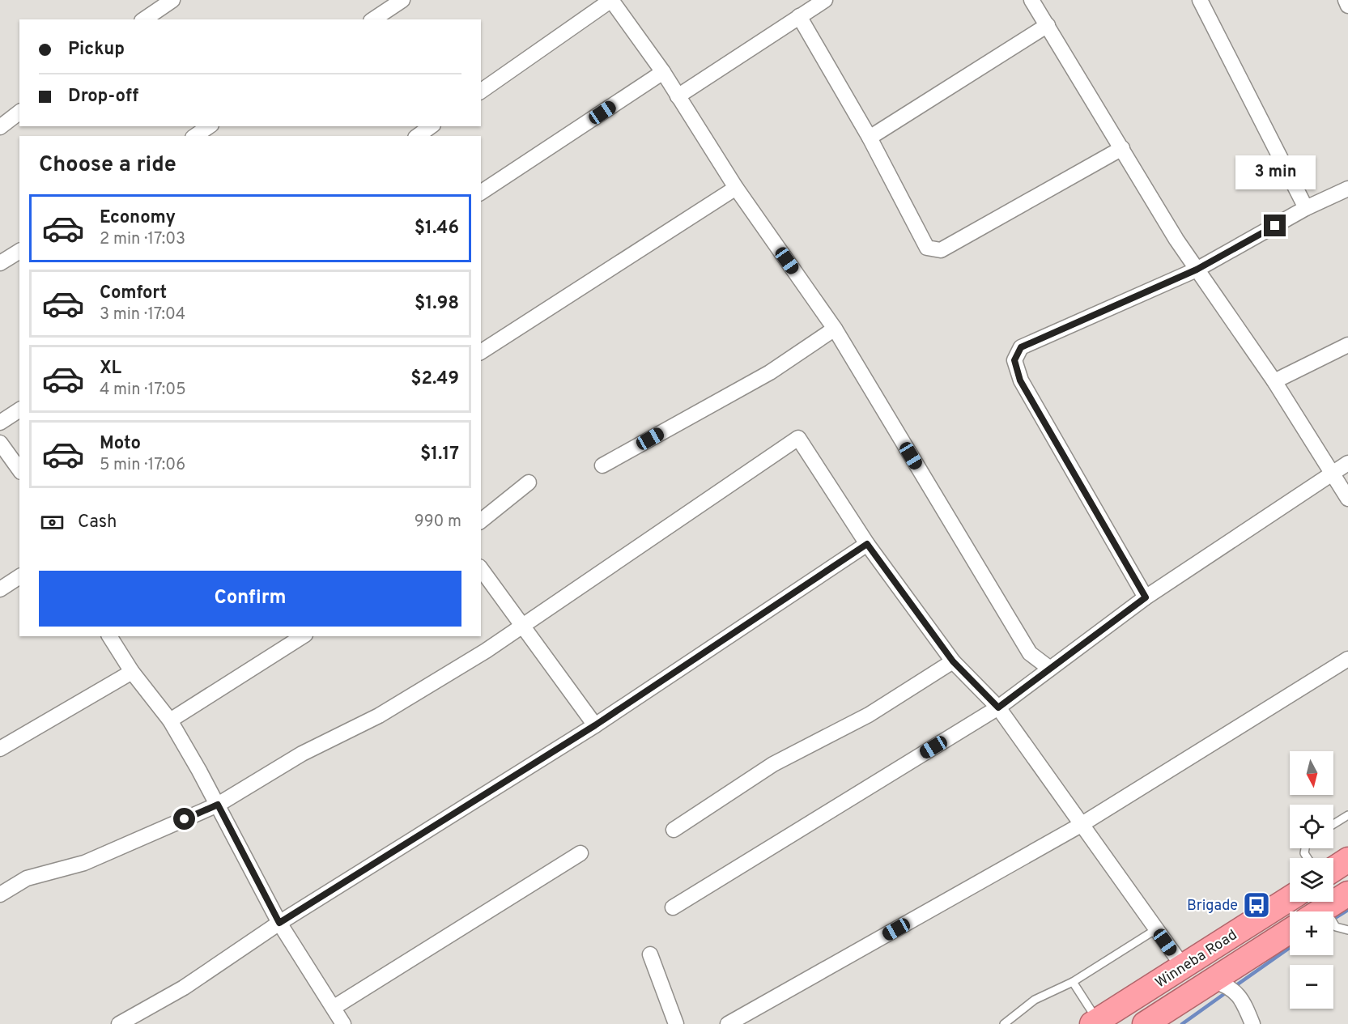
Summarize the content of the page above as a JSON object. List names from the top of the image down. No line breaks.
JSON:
{"streets":{"highway":["Winneba Road"]},"places":{"bus stop":["Brigade"]},"north":"bottom","page":{"banner":["Pickup","Drop-off"],"heading":"Choose a ride","bubble":"3 min","list":[{"name":"Economy","note":"2 min · 17:03","value":"$1.46"},{"name":"Comfort","note":"3 min · 17:04","value":"$1.98"},{"name":"XL","note":"4 min · 17:05","value":"$2.49"},{"name":"Moto","note":"5 min · 17:06","value":"$1.17"}],"pay":["Cash","990 m"],"buttons":"Confirm","map_buttons":["+","−"]}}
